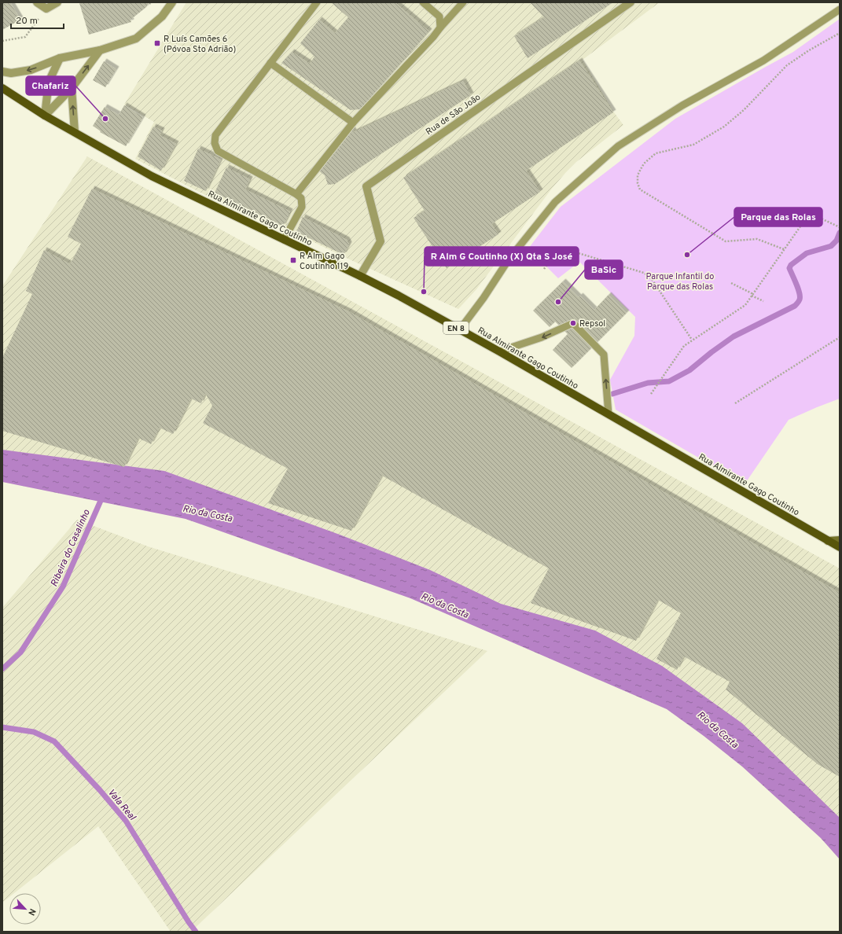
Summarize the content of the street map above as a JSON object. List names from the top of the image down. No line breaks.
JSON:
{"streets":{"main road":["Rua Almirante Gago Coutinho","EN 8"],"street":["Rua de São João"]},"crossings":[["Rua de São João","Rua Almirante Gago Coutinho"]],"water":["Rio da Costa","Ribeira do Casalinho","Vala Real"],"parks":["Parque Infantil do Parque das Rolas"],"places":{"transit":["R Luís Camões 6 (Póvoa Sto Adrião)","R Alm Gago Coutinho 119"],"other":["Chafariz","Parque das Rolas","R Alm G Coutinho (X) Qta S José","BaSic","Repsol"]},"scale_bar":"20 m","north":"bottom right"}
